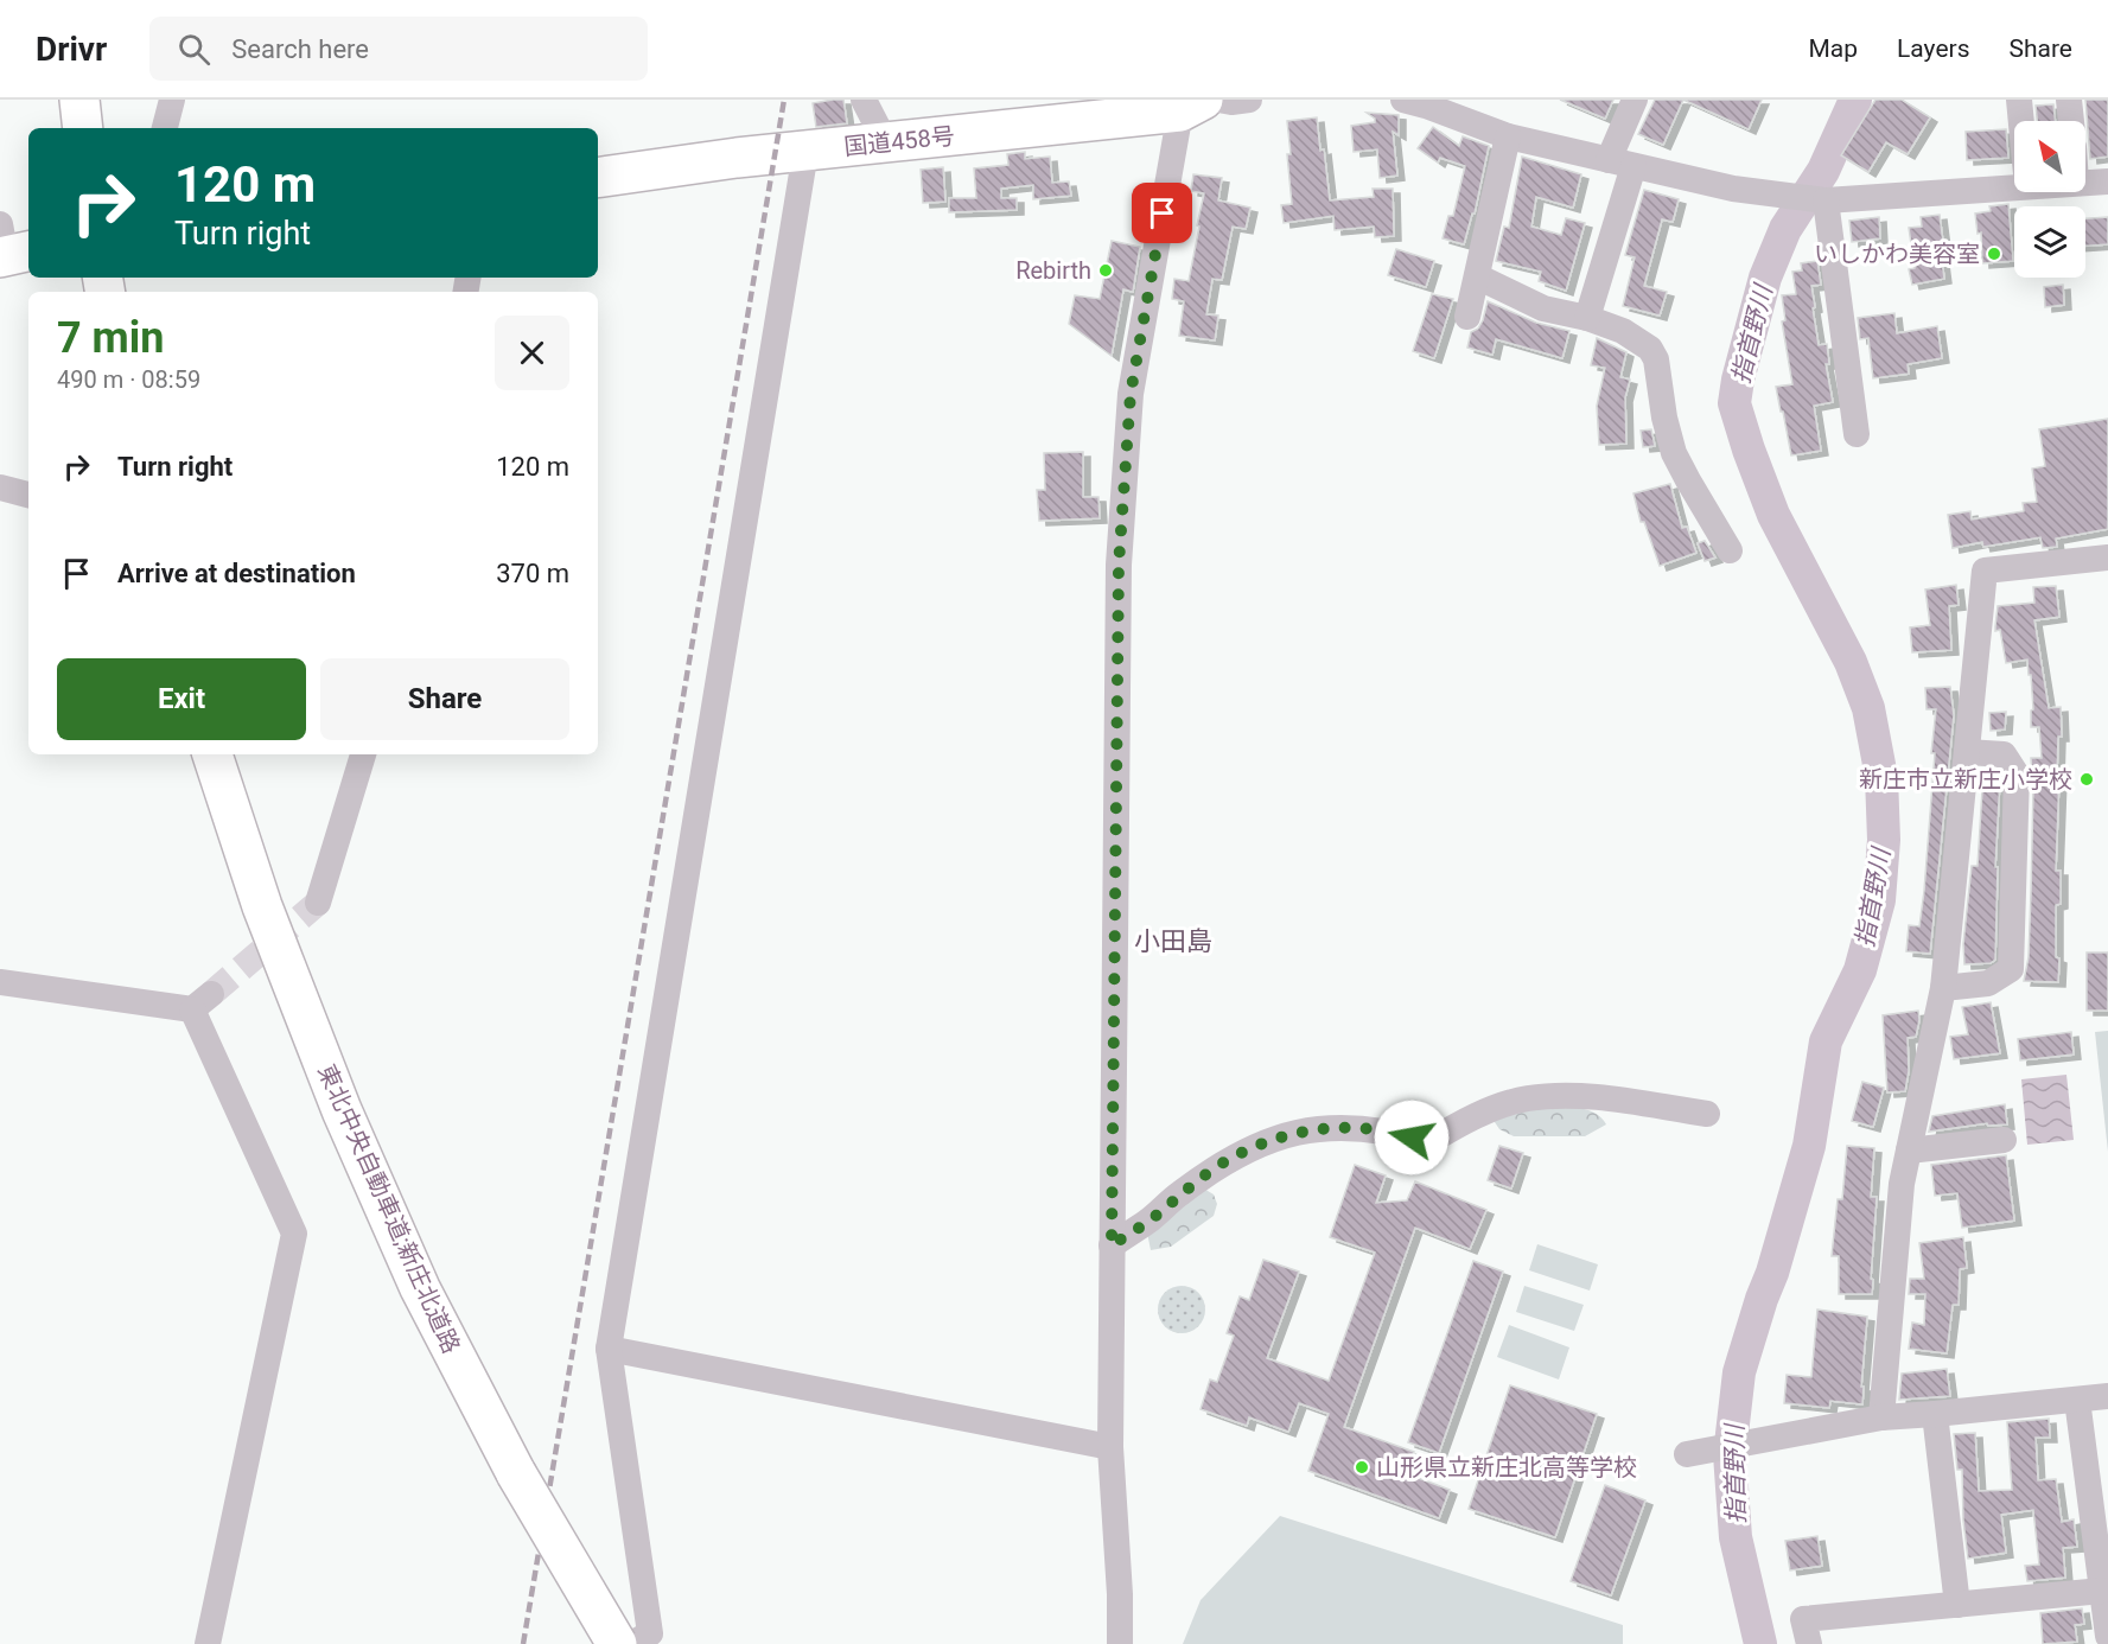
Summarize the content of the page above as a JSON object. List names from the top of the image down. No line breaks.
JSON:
{"streets":{"highway":["国道458号","東北中央自動車道;新庄北道路"]},"districts":["小田島"],"water":["指首野川"],"places":["いしかわ美容室","Rebirth","新庄市立新庄小学校","山形県立新庄北高等学校"],"north":"top left","page":{"header":"Drivr","search":"Search here","nav":["Map","Layers","Share"],"turn":["120 m","Turn right"],"heading":["7 min","490 m · 08:59"],"list":[{"name":"Turn right","value":"120 m"},{"name":"Arrive at destination","value":"370 m"}],"buttons":["Exit","Share"]}}
